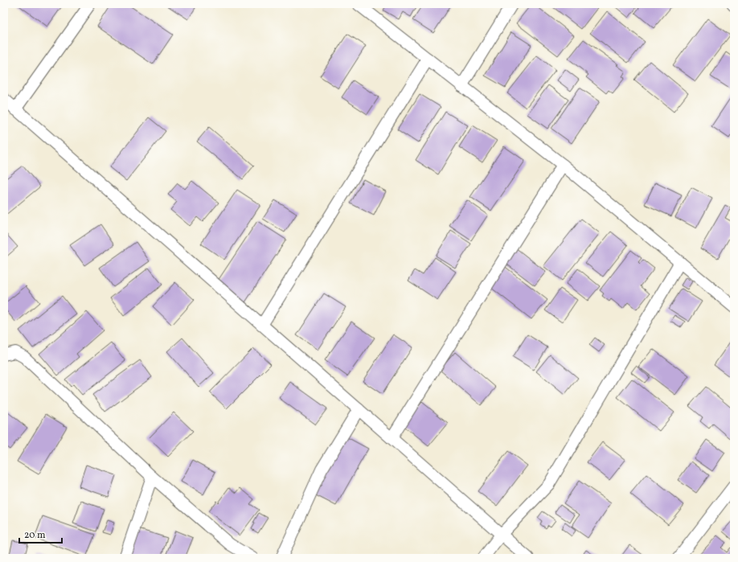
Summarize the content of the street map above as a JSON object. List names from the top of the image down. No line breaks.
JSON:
{"scale_bar":"20 m"}
